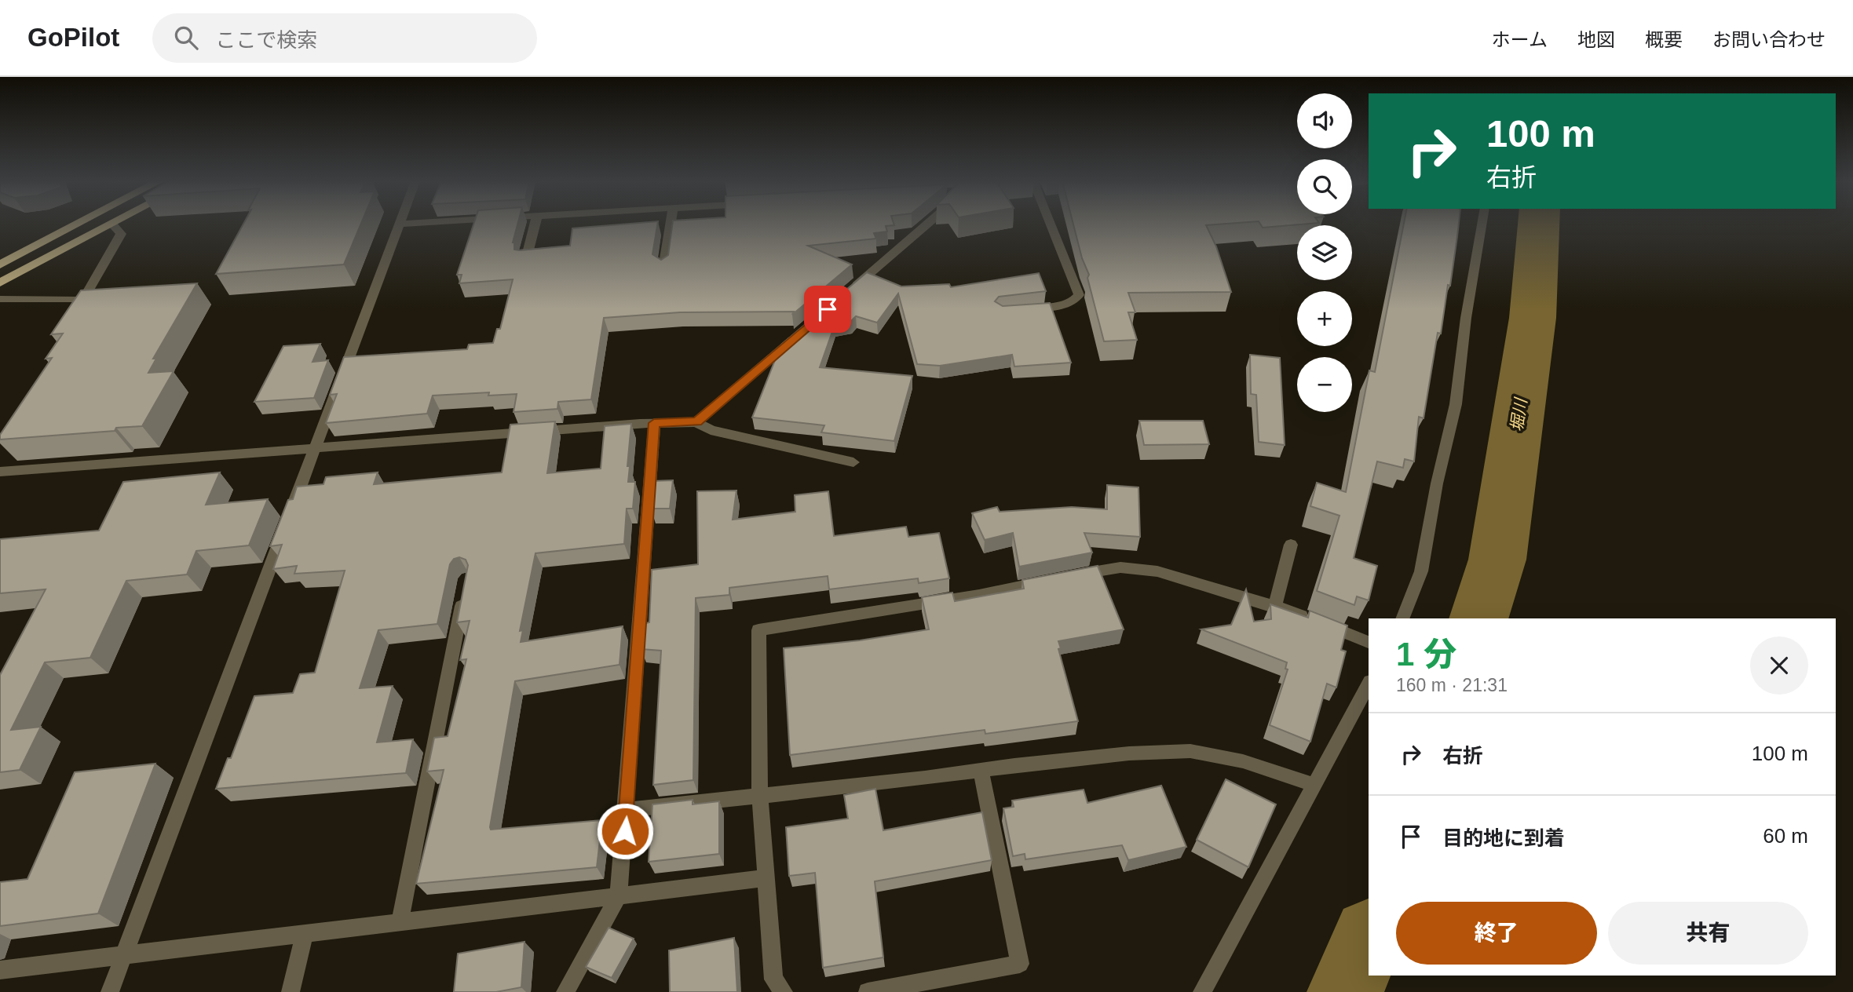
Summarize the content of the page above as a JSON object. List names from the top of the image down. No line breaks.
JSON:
{"water":["堀川"],"page":{"header":"GoPilot","search":"ここで検索","nav":["ホーム","地図","概要","お問い合わせ"],"map_buttons":["+","−"],"turn":["100 m","右折"],"heading":["1 分","160 m · 21:31"],"list":[{"name":"右折","value":"100 m"},{"name":"目的地に到着","value":"60 m"}],"buttons":["終了","共有"]}}
